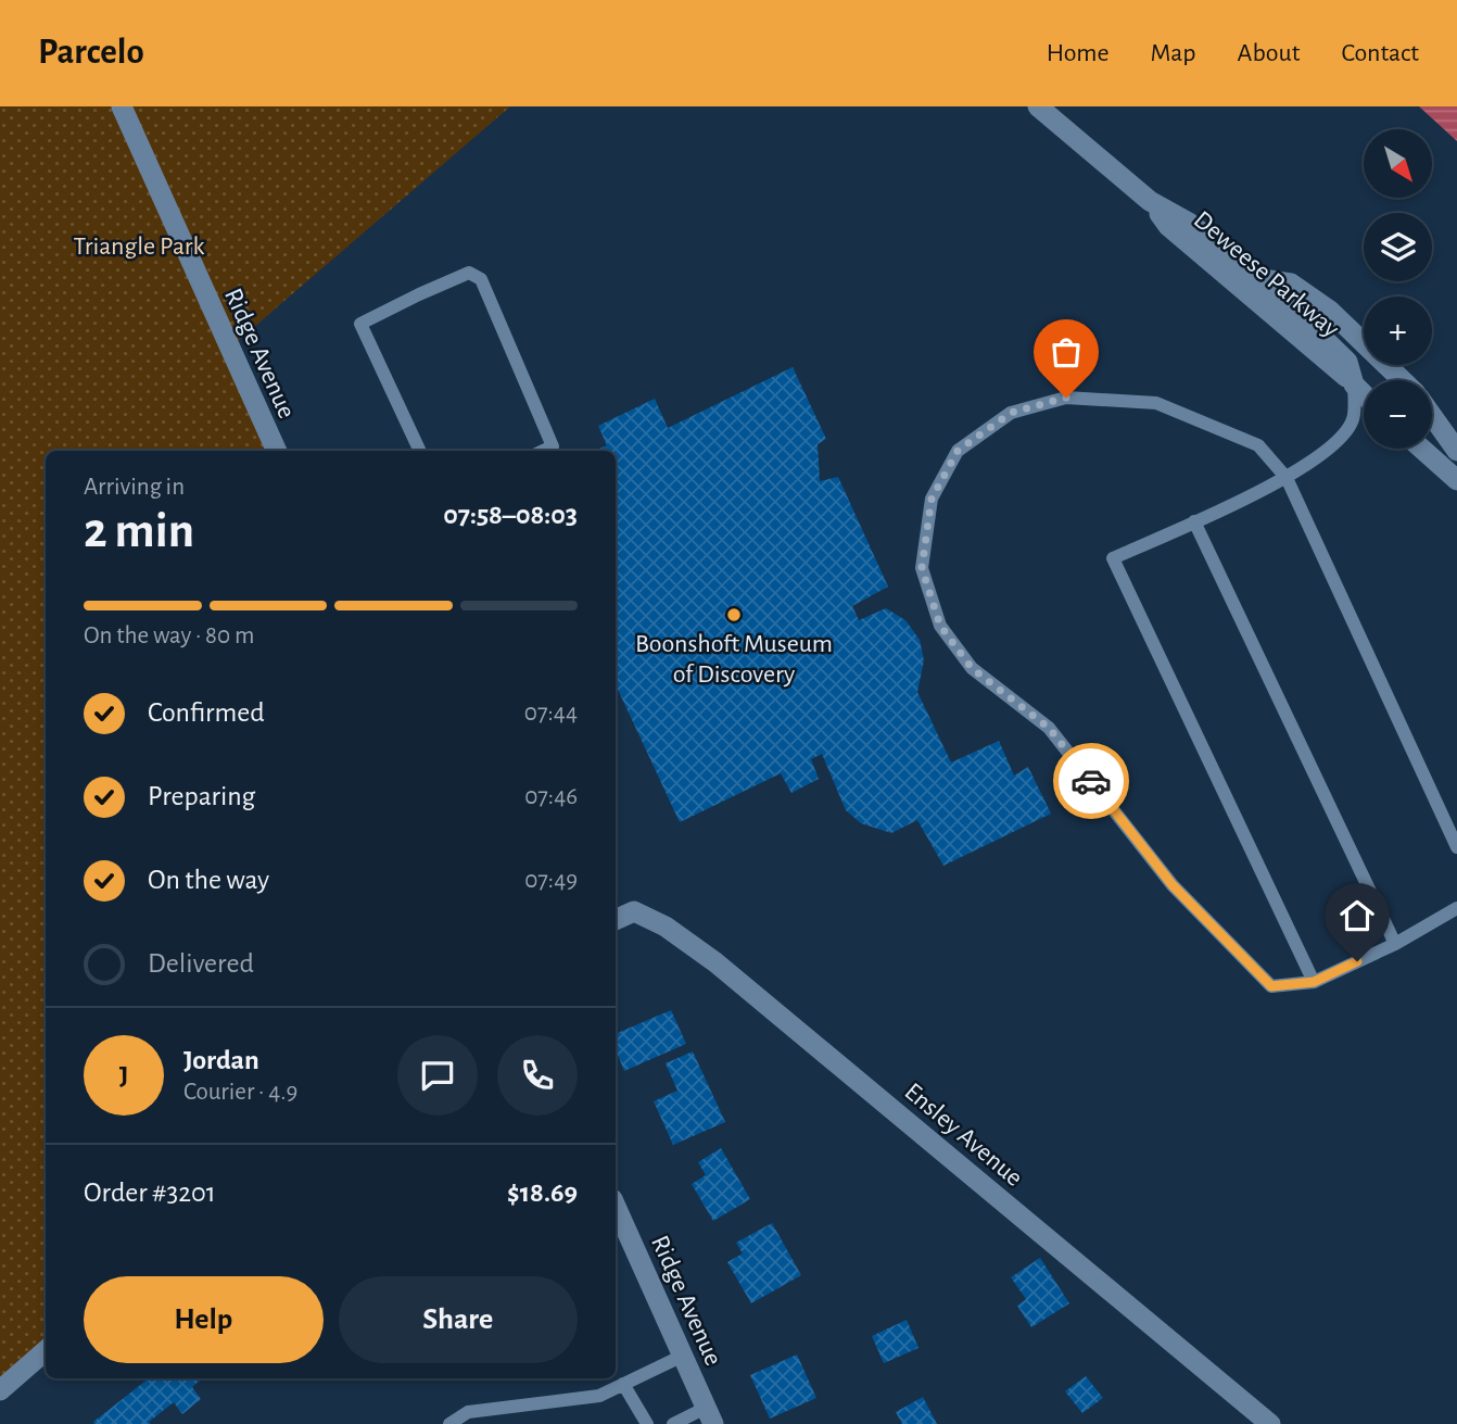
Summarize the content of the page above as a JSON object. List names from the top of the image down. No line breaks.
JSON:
{"streets":{"street":["Deweese Parkway","Ridge Avenue","Ensley Avenue"]},"parks":["Triangle Park"],"places":["Boonshoft Museum of Discovery"],"north":"bottom right","page":{"header":"Parcelo","nav":["Home","Map","About","Contact"],"map_buttons":["+","−"],"heading":["2 min","Arriving in","07:58–08:03"],"panel":["Jordan","Courier · 4.9","Order #3201","$18.69"],"bar":"On the way · 80 m","list":[["Confirmed","07:44"],["Preparing","07:46"],["On the way","07:49"],"Delivered"],"round":"J","buttons":["Help","Share"]}}
